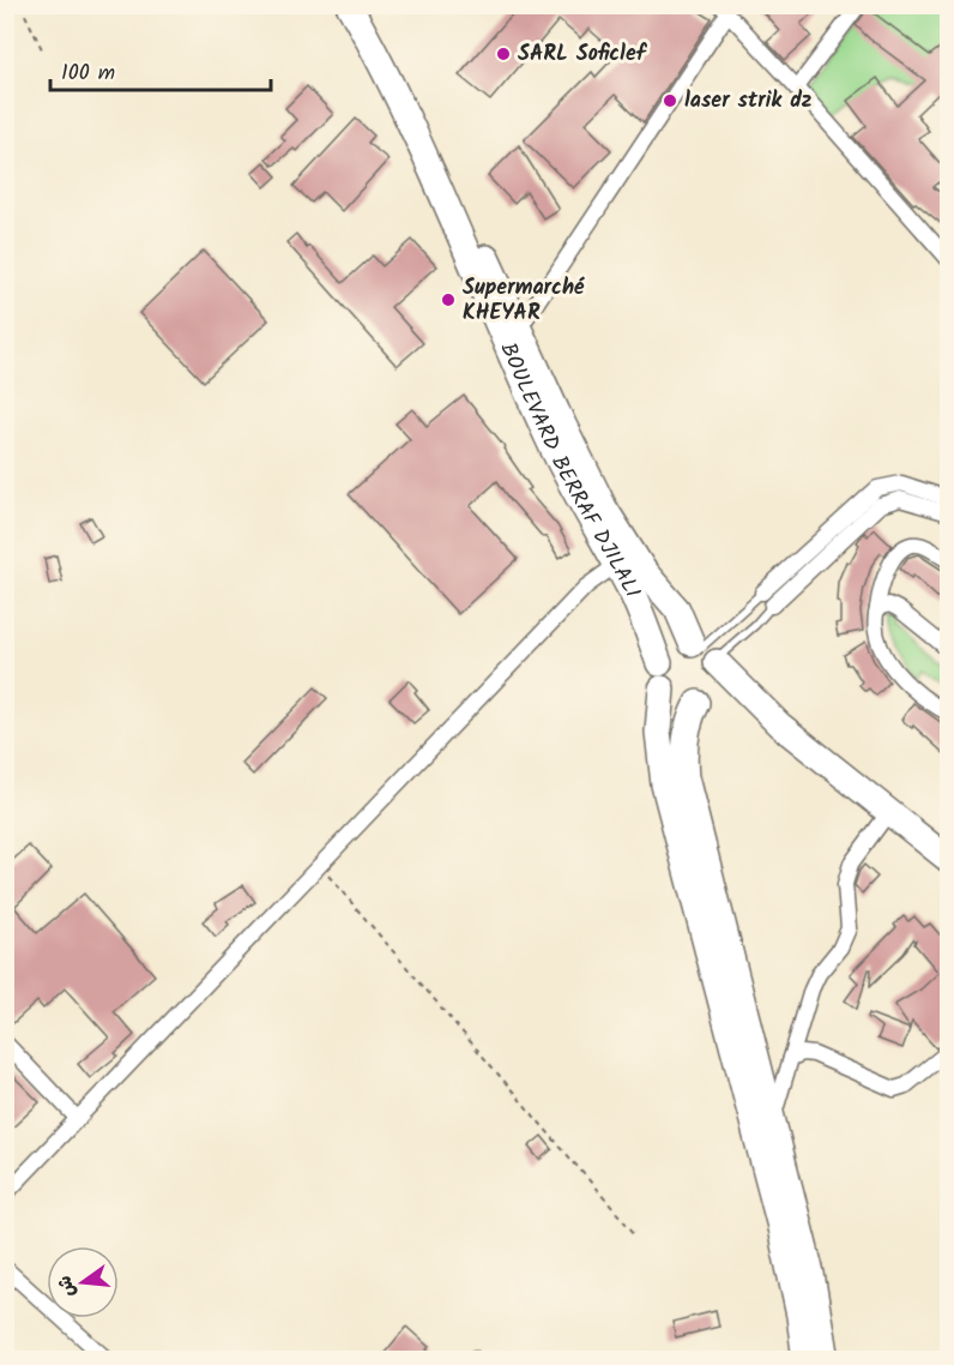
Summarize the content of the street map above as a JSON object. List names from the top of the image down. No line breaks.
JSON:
{"streets":{"highway":["BOULEVARD BERRAF DJILALI"]},"places":["SARL Soficlef","laser strik dz","Supermarché KHEYAR"],"scale_bar":"100 m","north":"left"}
